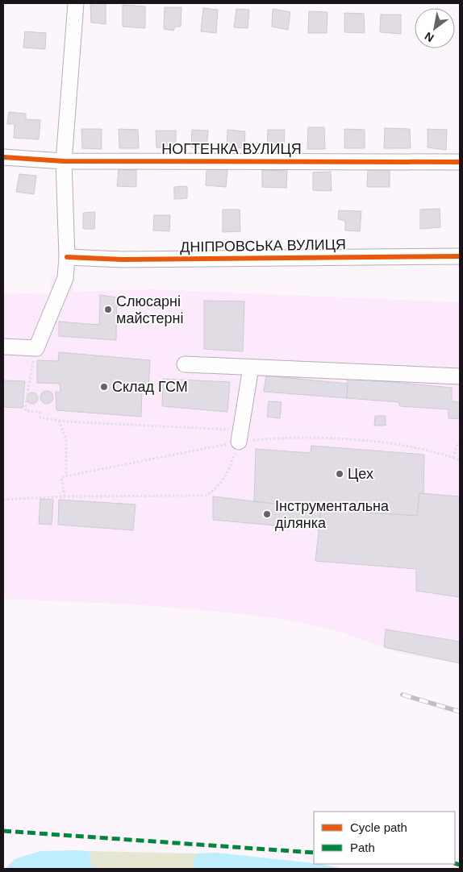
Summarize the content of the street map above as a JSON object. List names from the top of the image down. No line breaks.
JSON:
{"streets":{"street":["НОГТЕНКА ВУЛИЦЯ","ДНІПРОВСЬКА ВУЛИЦЯ"]},"places":["Слюсарні майстерні","Склад ГСМ","Цех","Інструментальна ділянка"],"legend":["Cycle path","Path"],"north":"bottom left"}
